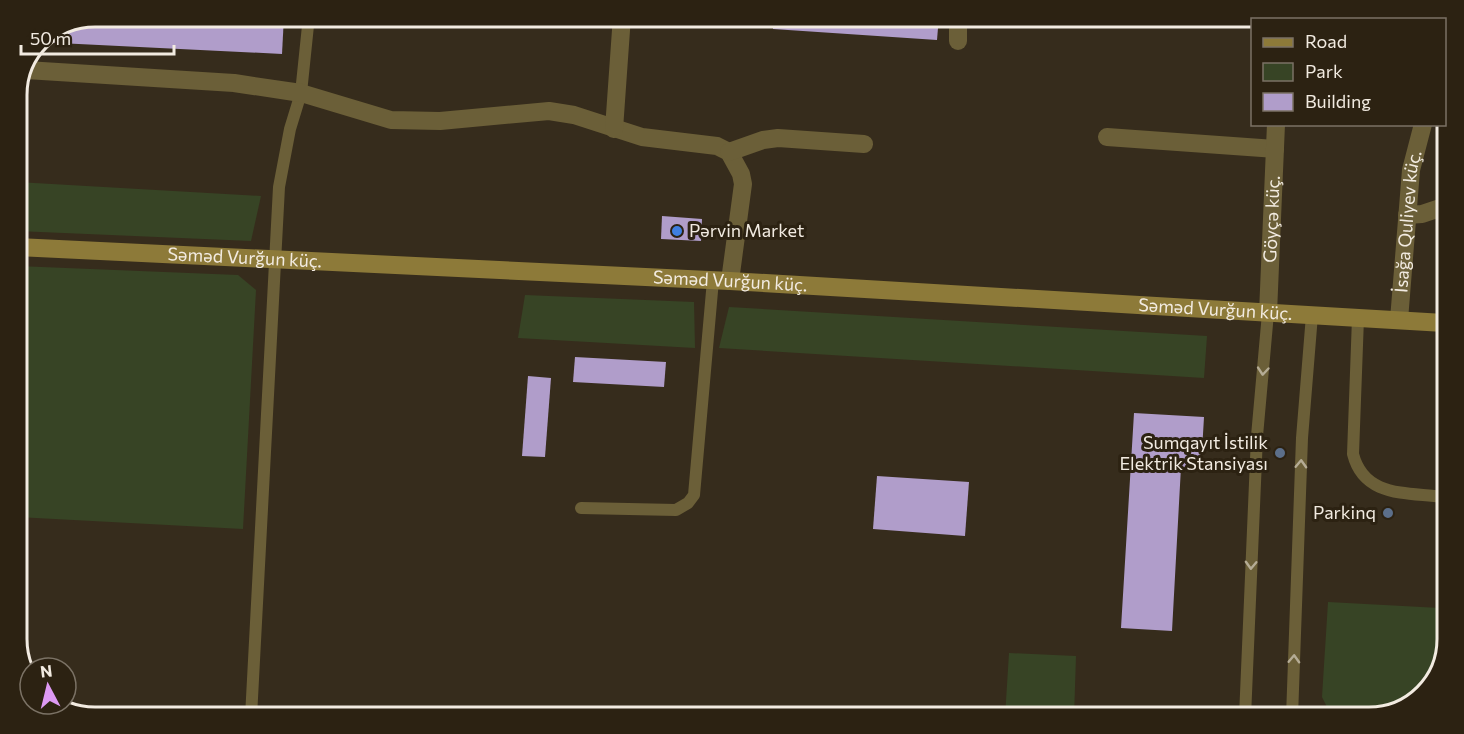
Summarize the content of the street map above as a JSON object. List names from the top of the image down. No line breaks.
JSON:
{"streets":{"main road":["Səməd Vurğun küç."],"street":["Göyçə küç.","İsağa Quliyev küç."]},"crossings":[["Göyçə küç.","Səməd Vurğun küç."],["İsağa Quliyev küç.","Səməd Vurğun küç."]],"places":["Pərvin Market","Sumqayıt İstilik Elektrik Stansiyası","Parkinq"],"legend":["Road","Park","Building"],"scale_bar":"50 m","north":"top"}
